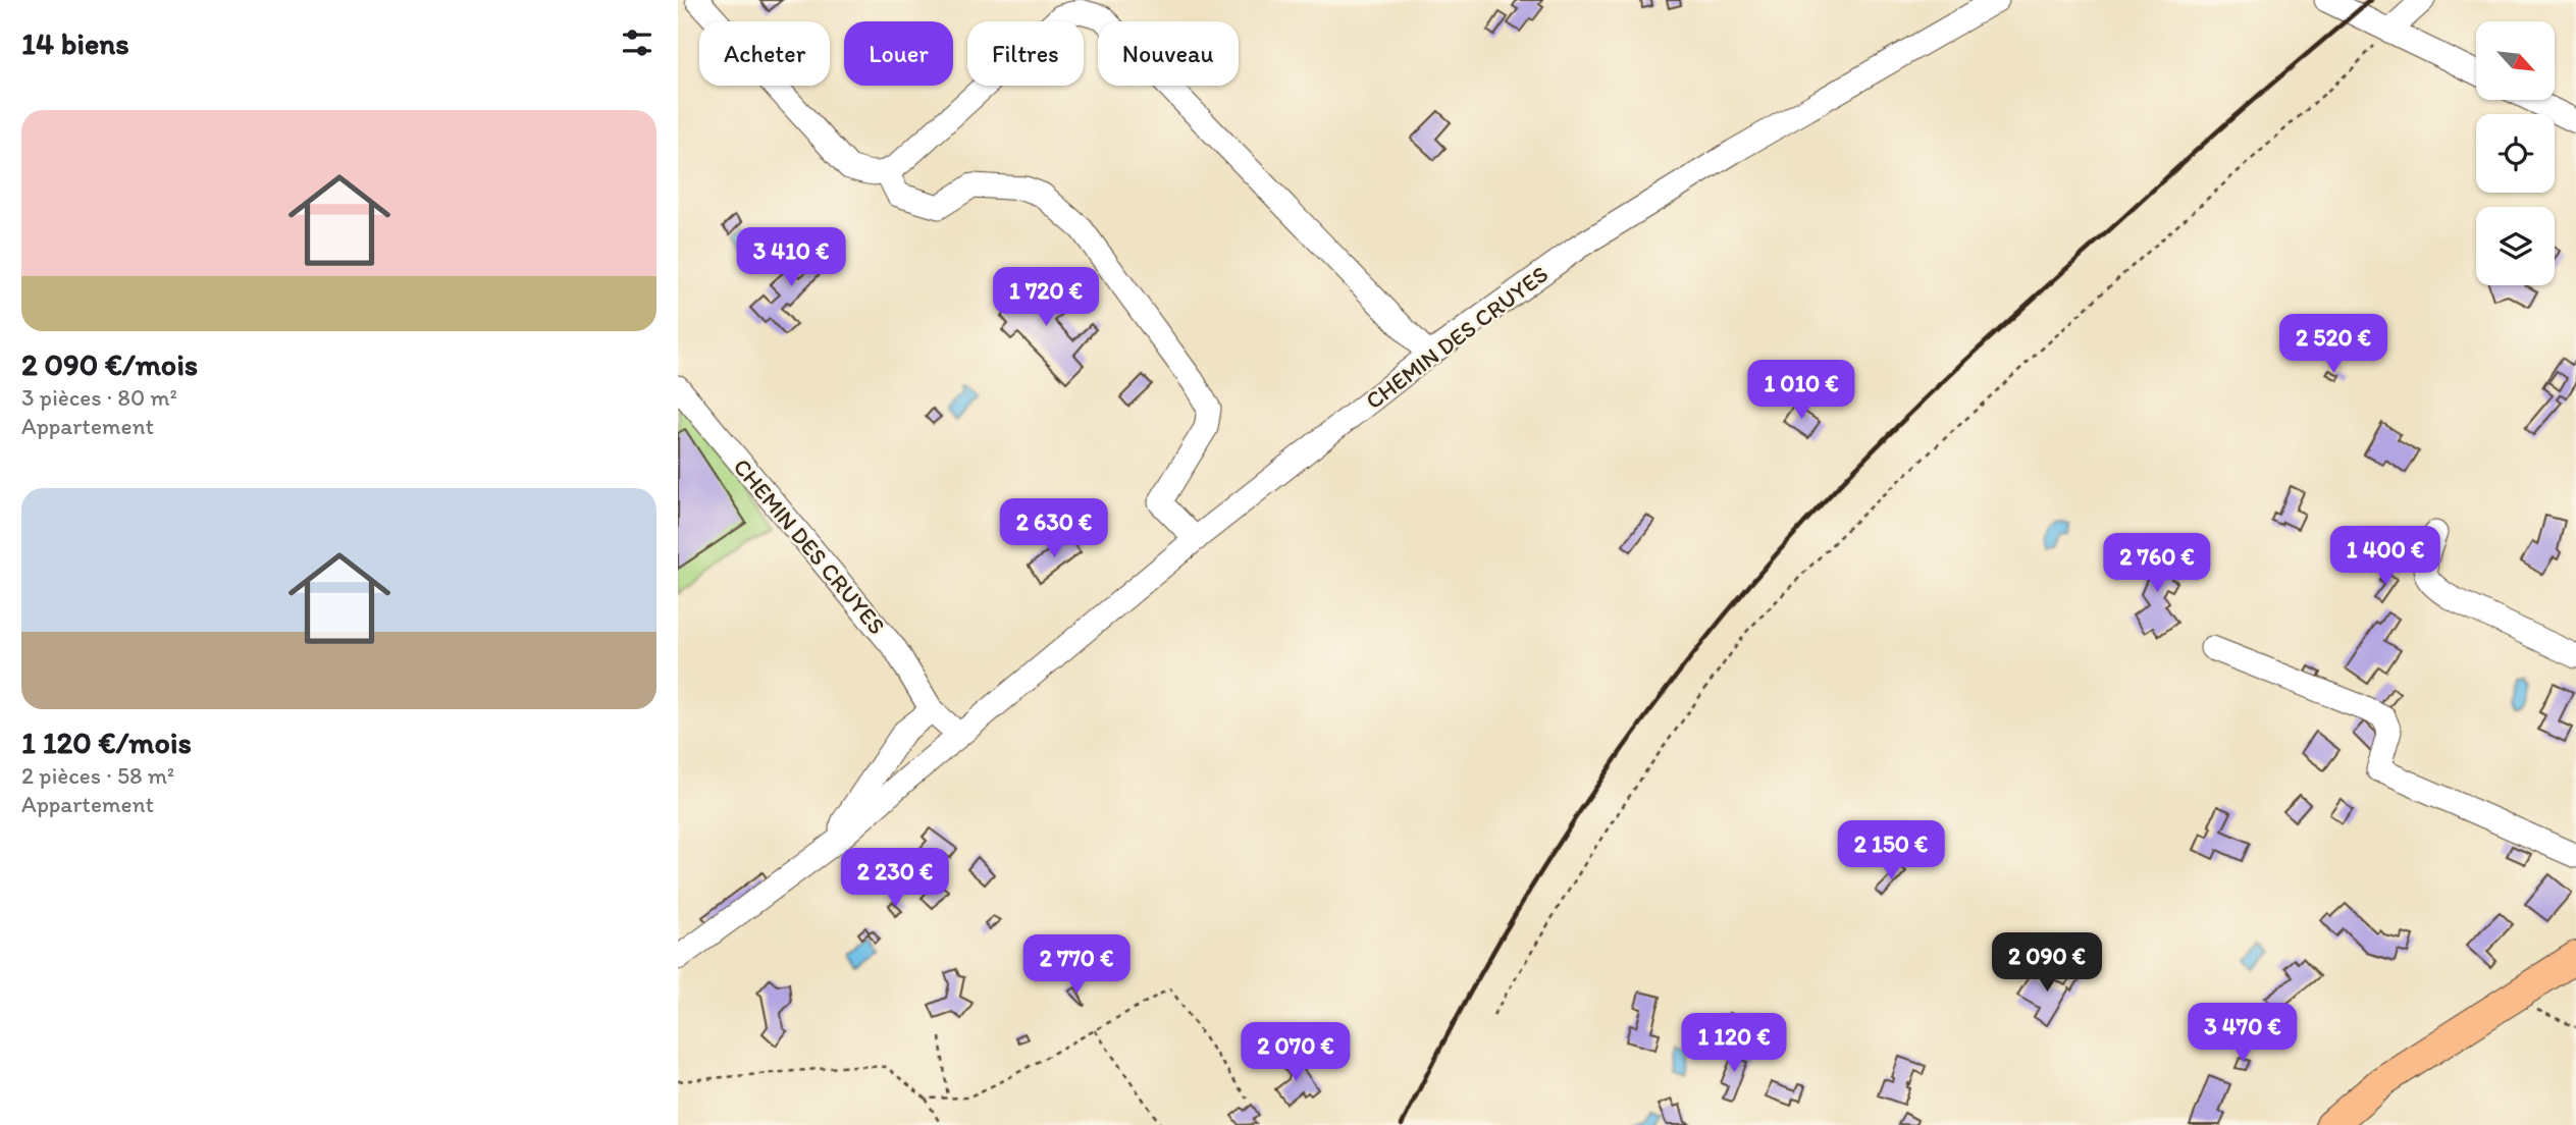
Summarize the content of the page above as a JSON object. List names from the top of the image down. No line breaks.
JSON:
{"streets":{"street":["CHEMIN DES CRUYES"]},"north":"bottom right","page":{"heading":"14 biens","chip":["Acheter","Louer","Filtres","Nouveau"],"list":[{"name":"2 090 €/mois","note":"3 pièces · 80 m² · Appartement"},{"name":"1 120 €/mois","note":"2 pièces · 58 m² · Appartement"}],"price":["3 410 €","1 720 €","2 520 €","1 010 €","2 630 €","1 400 €","2 760 €","2 150 €","2 230 €","2 090 €","2 770 €","3 470 €","1 120 €","2 070 €"]}}
